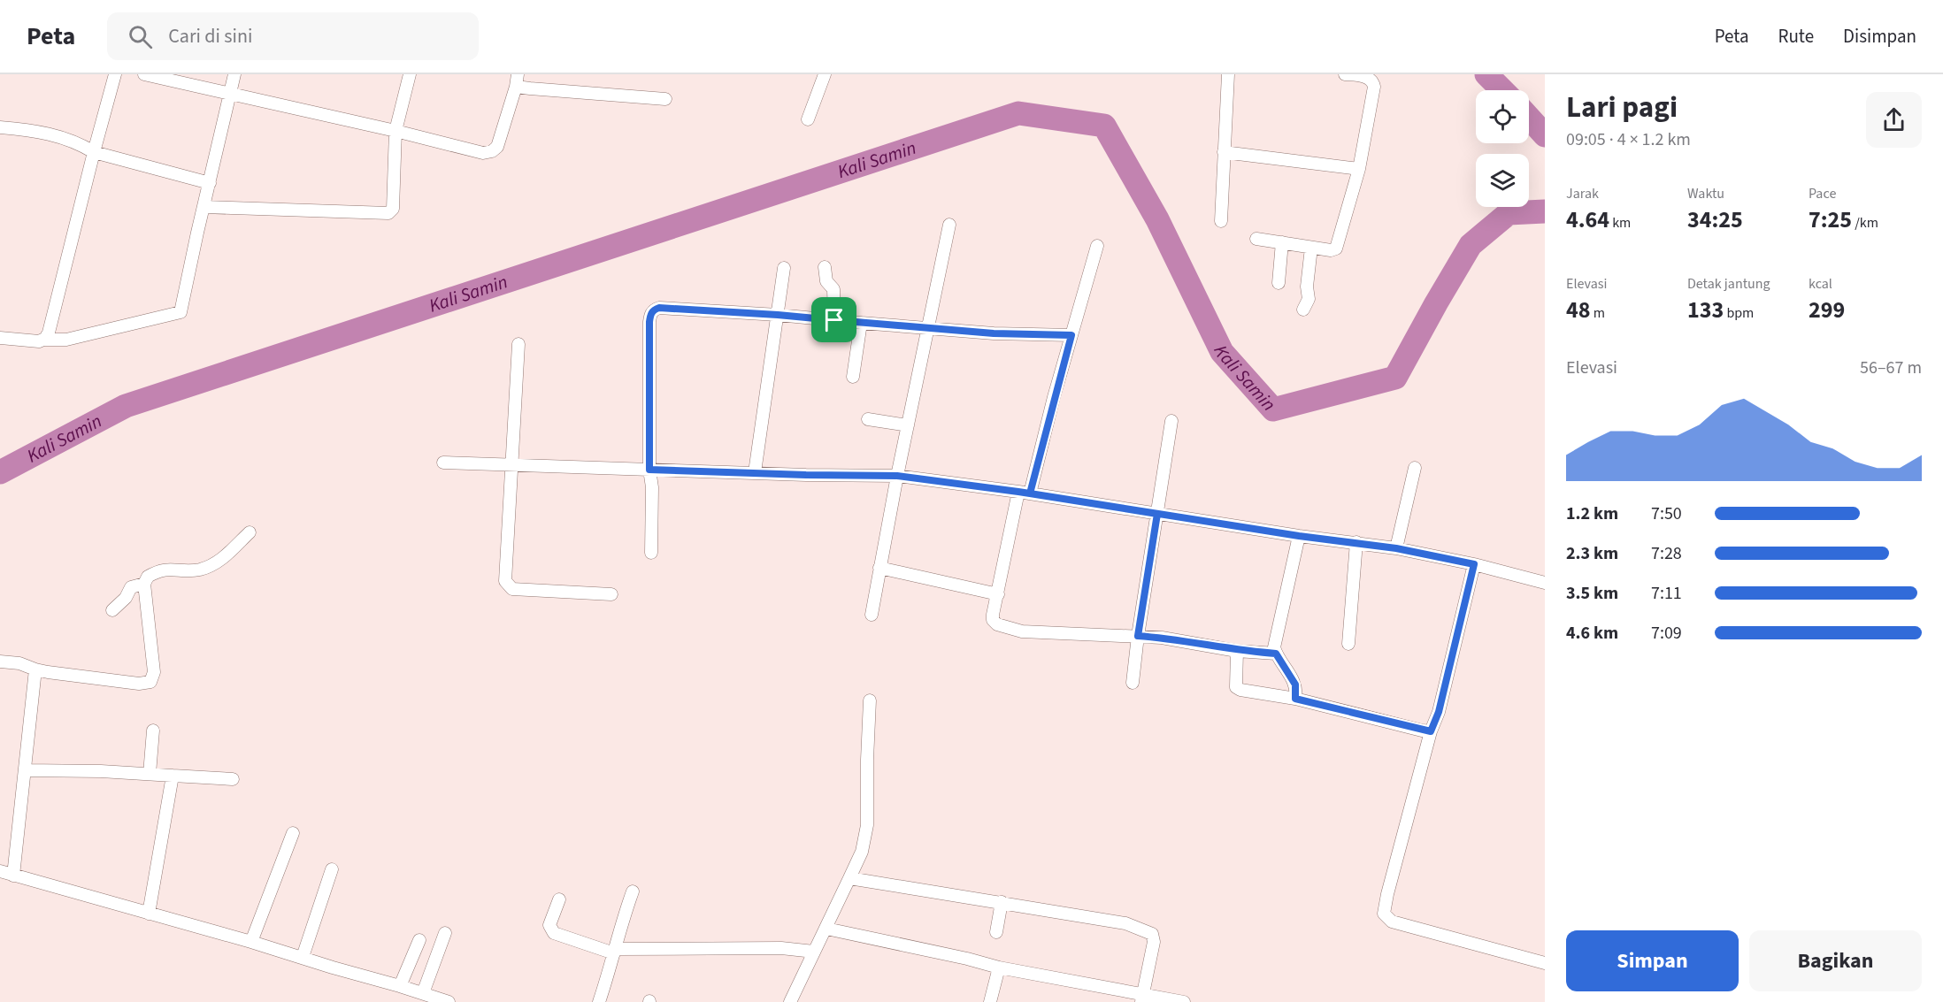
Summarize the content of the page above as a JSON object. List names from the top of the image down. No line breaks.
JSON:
{"water":["Kali Samin"],"page":{"header":"Peta","search":"Cari di sini","nav":["Peta","Rute","Disimpan"],"heading":["Lari pagi","09:05 · 4 × 1.2 km"],"stats":[["Jarak","4.64 km"],["Waktu","34:25"],["Pace","7:25 /km"],["Elevasi","48 m"],["Detak jantung","133 bpm"],["kcal","299"]],"chart":["Elevasi","56–67 m"],"list":[{"name":"1.2 km","note":"7:50"},{"name":"2.3 km","note":"7:28"},{"name":"3.5 km","note":"7:11"},{"name":"4.6 km","note":"7:09"}],"buttons":["Simpan","Bagikan"]}}
